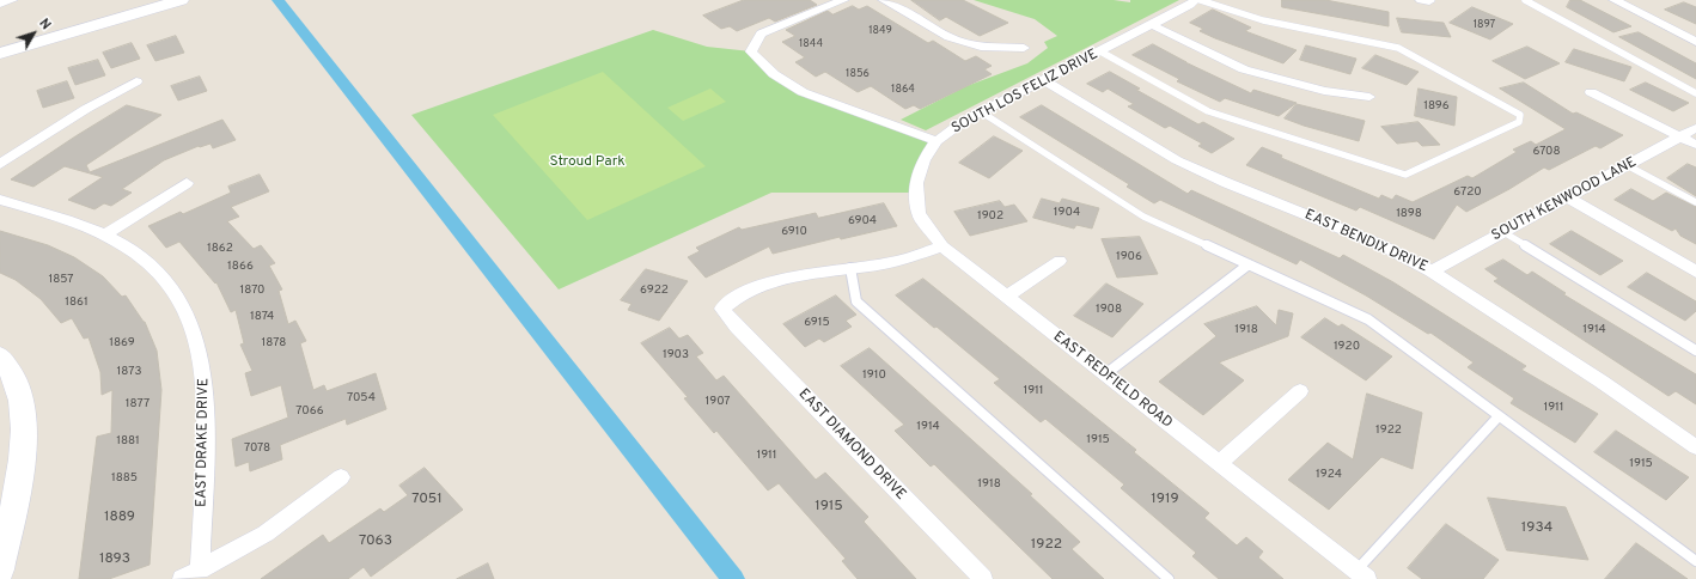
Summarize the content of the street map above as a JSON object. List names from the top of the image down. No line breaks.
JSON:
{"streets":{"street":["SOUTH LOS FELIZ DRIVE","SOUTH KENWOOD LANE","EAST BENDIX DRIVE","EAST REDFIELD ROAD","EAST DRAKE DRIVE","EAST DIAMOND DRIVE"]},"crossings":[["SOUTH LOS FELIZ DRIVE","EAST BENDIX DRIVE"],["SOUTH LOS FELIZ DRIVE","EAST REDFIELD ROAD"],["SOUTH KENWOOD LANE","EAST BENDIX DRIVE"]],"parks":["Stroud Park"],"house_numbers":["1897","1849","1844","1856","1864","1896","6708","6720","1904","1898","1902","6904","6910","1862","1906","1866","1857","1870","6922","1861","1908","1874","6915","1918","1914","1869","1878","1920","1903","1873","1910","1911","7054","1907","1877","1911","7066","1914","1922","1915","1881","7078","1911","1915","1924","1885","1918","7051","1919","1915","1889","1934","7063","1922","1893"],"north":"top right"}
